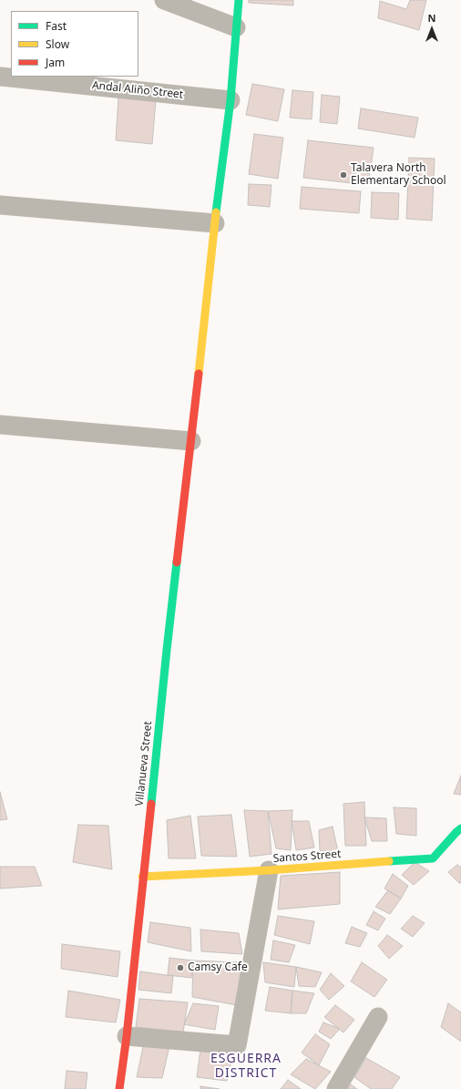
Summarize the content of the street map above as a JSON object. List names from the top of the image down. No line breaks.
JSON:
{"streets":{"street":["Andal Aliño Street","Villanueva Street","Santos Street"]},"crossings":[["Andal Aliño Street","Villanueva Street"],["Villanueva Street","Santos Street"]],"districts":["ESGUERRA DISTRICT"],"places":["Talavera North Elementary School","Camsy Cafe"],"legend":["Fast","Slow","Jam"],"north":"top"}
